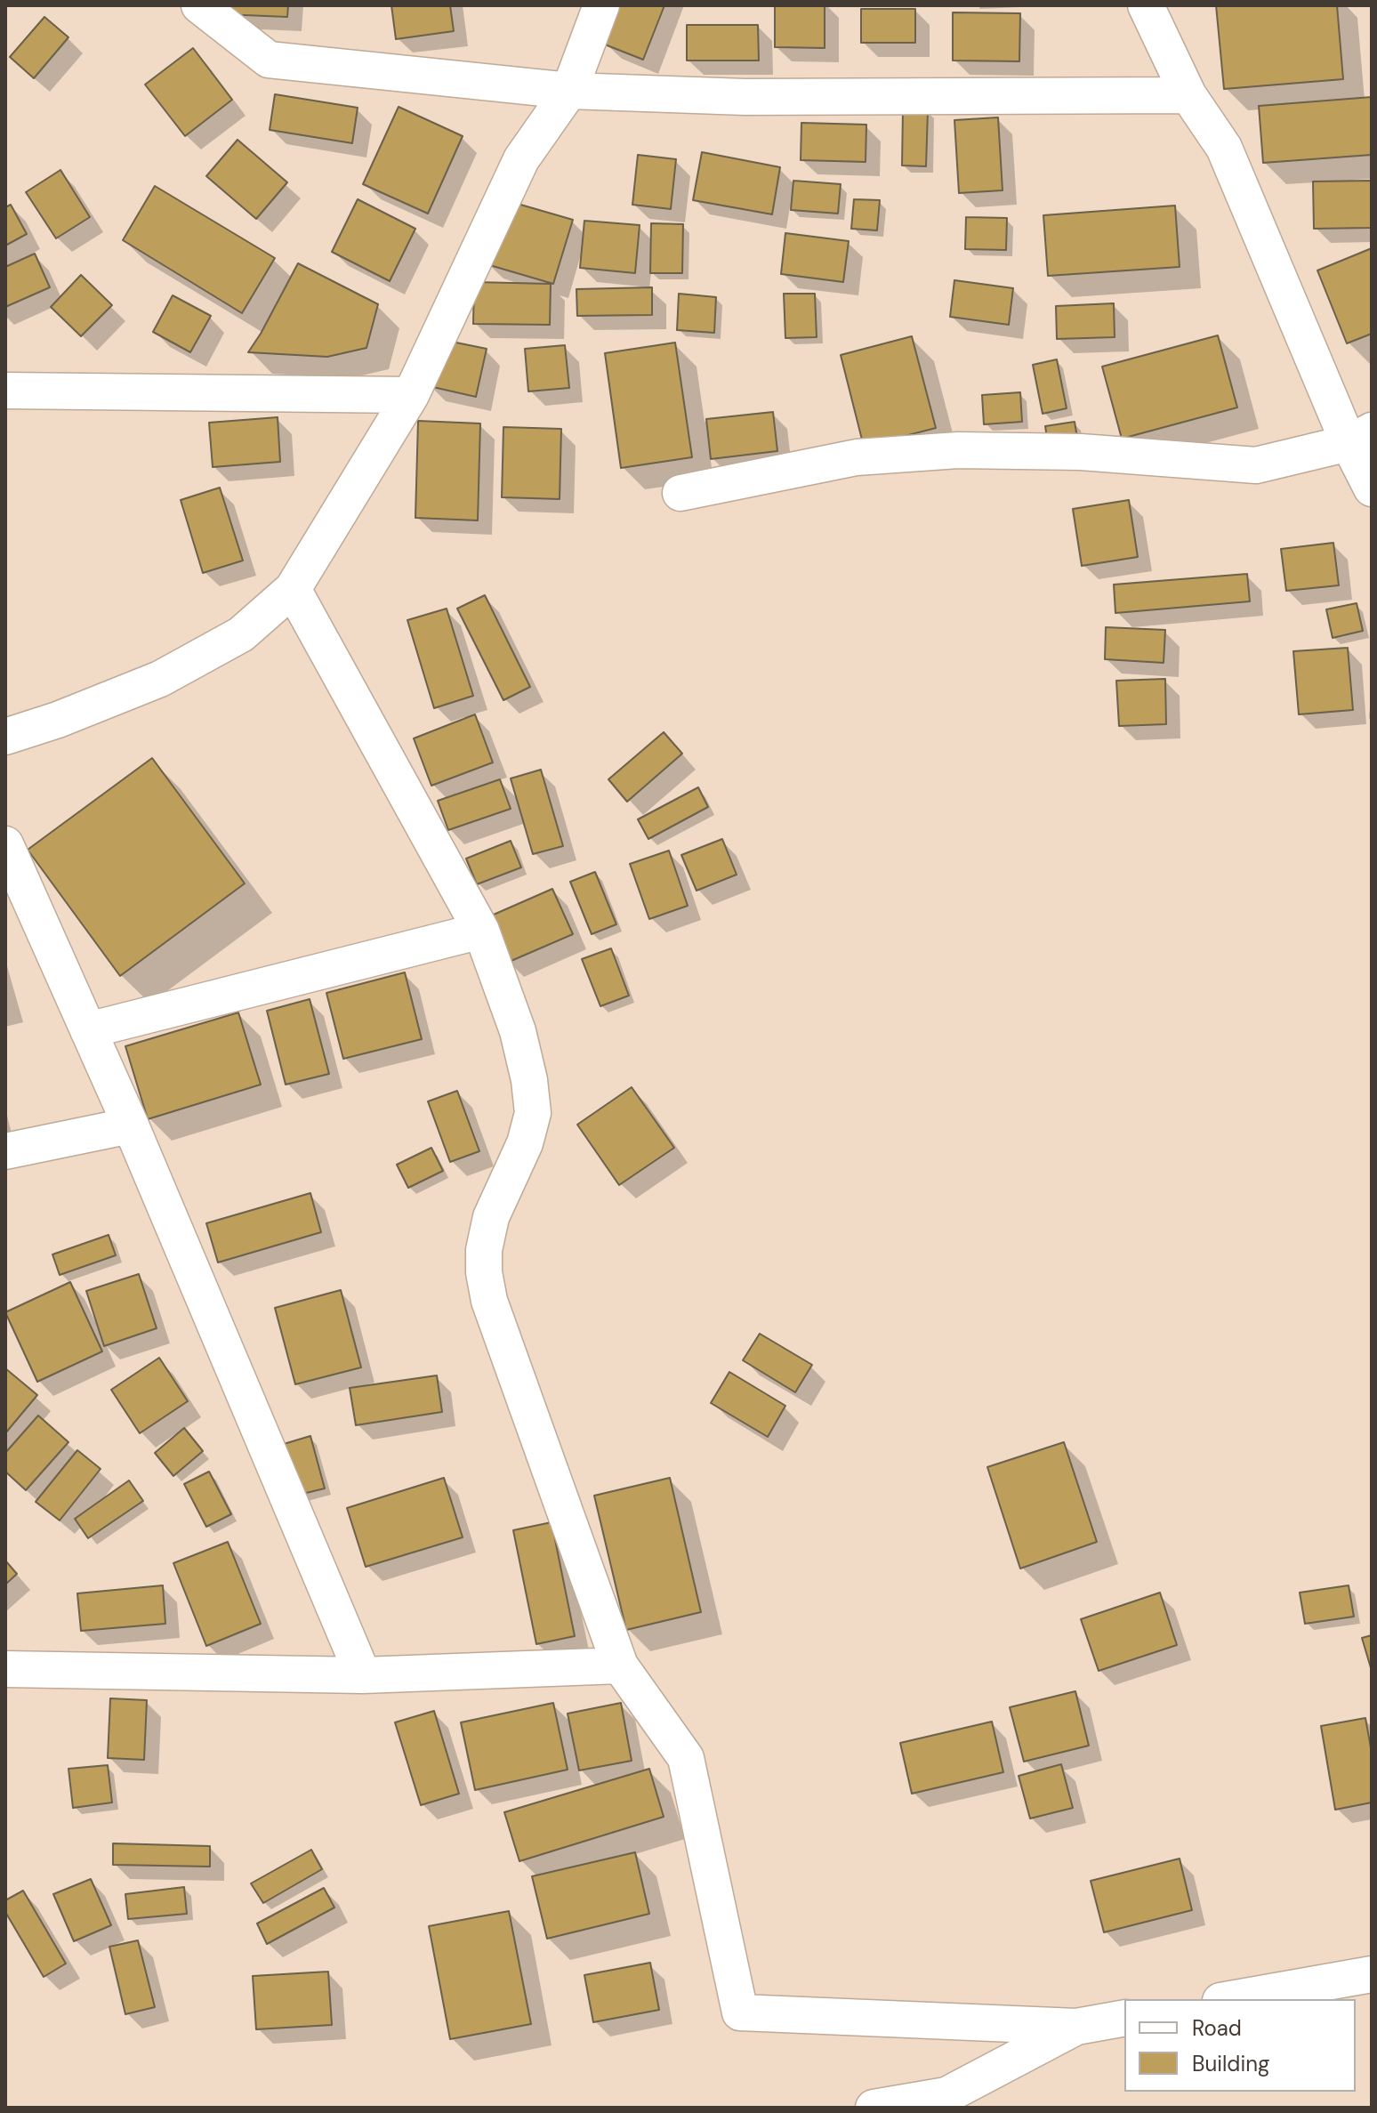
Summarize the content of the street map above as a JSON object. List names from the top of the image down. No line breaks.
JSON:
{"legend":["Road","Building"]}
